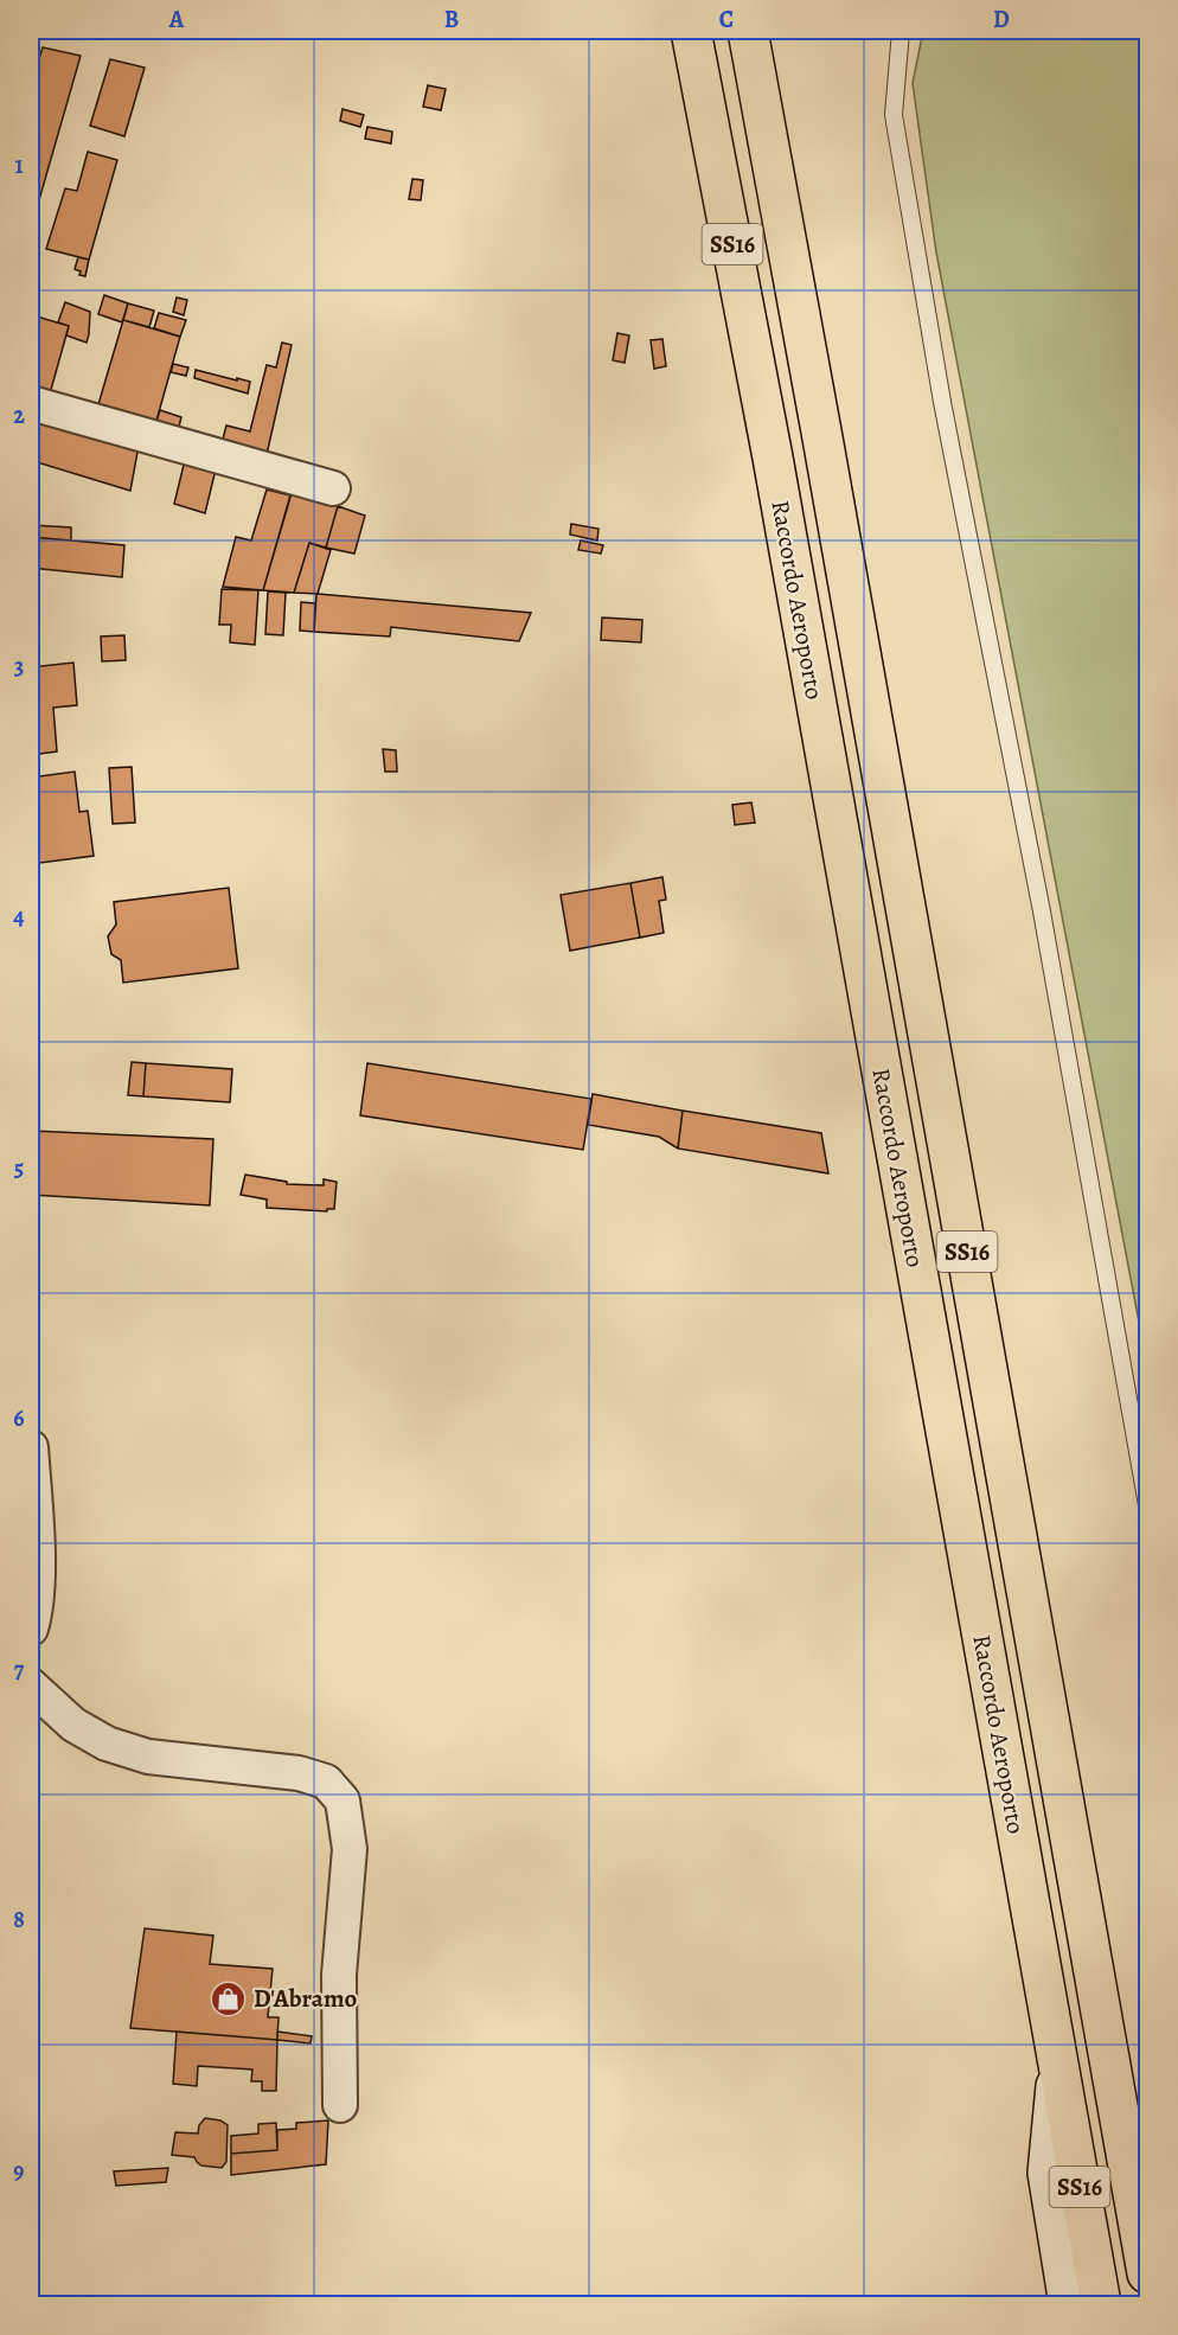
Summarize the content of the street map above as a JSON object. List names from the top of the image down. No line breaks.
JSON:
{"streets":{"highway":["SS16","Raccordo Aeroporto"]},"places":{"shop":["D'Abramo"]},"grid":{"columns":["A","B","C","D"],"rows":["1","2","3","4","5","6","7","8","9"]}}
